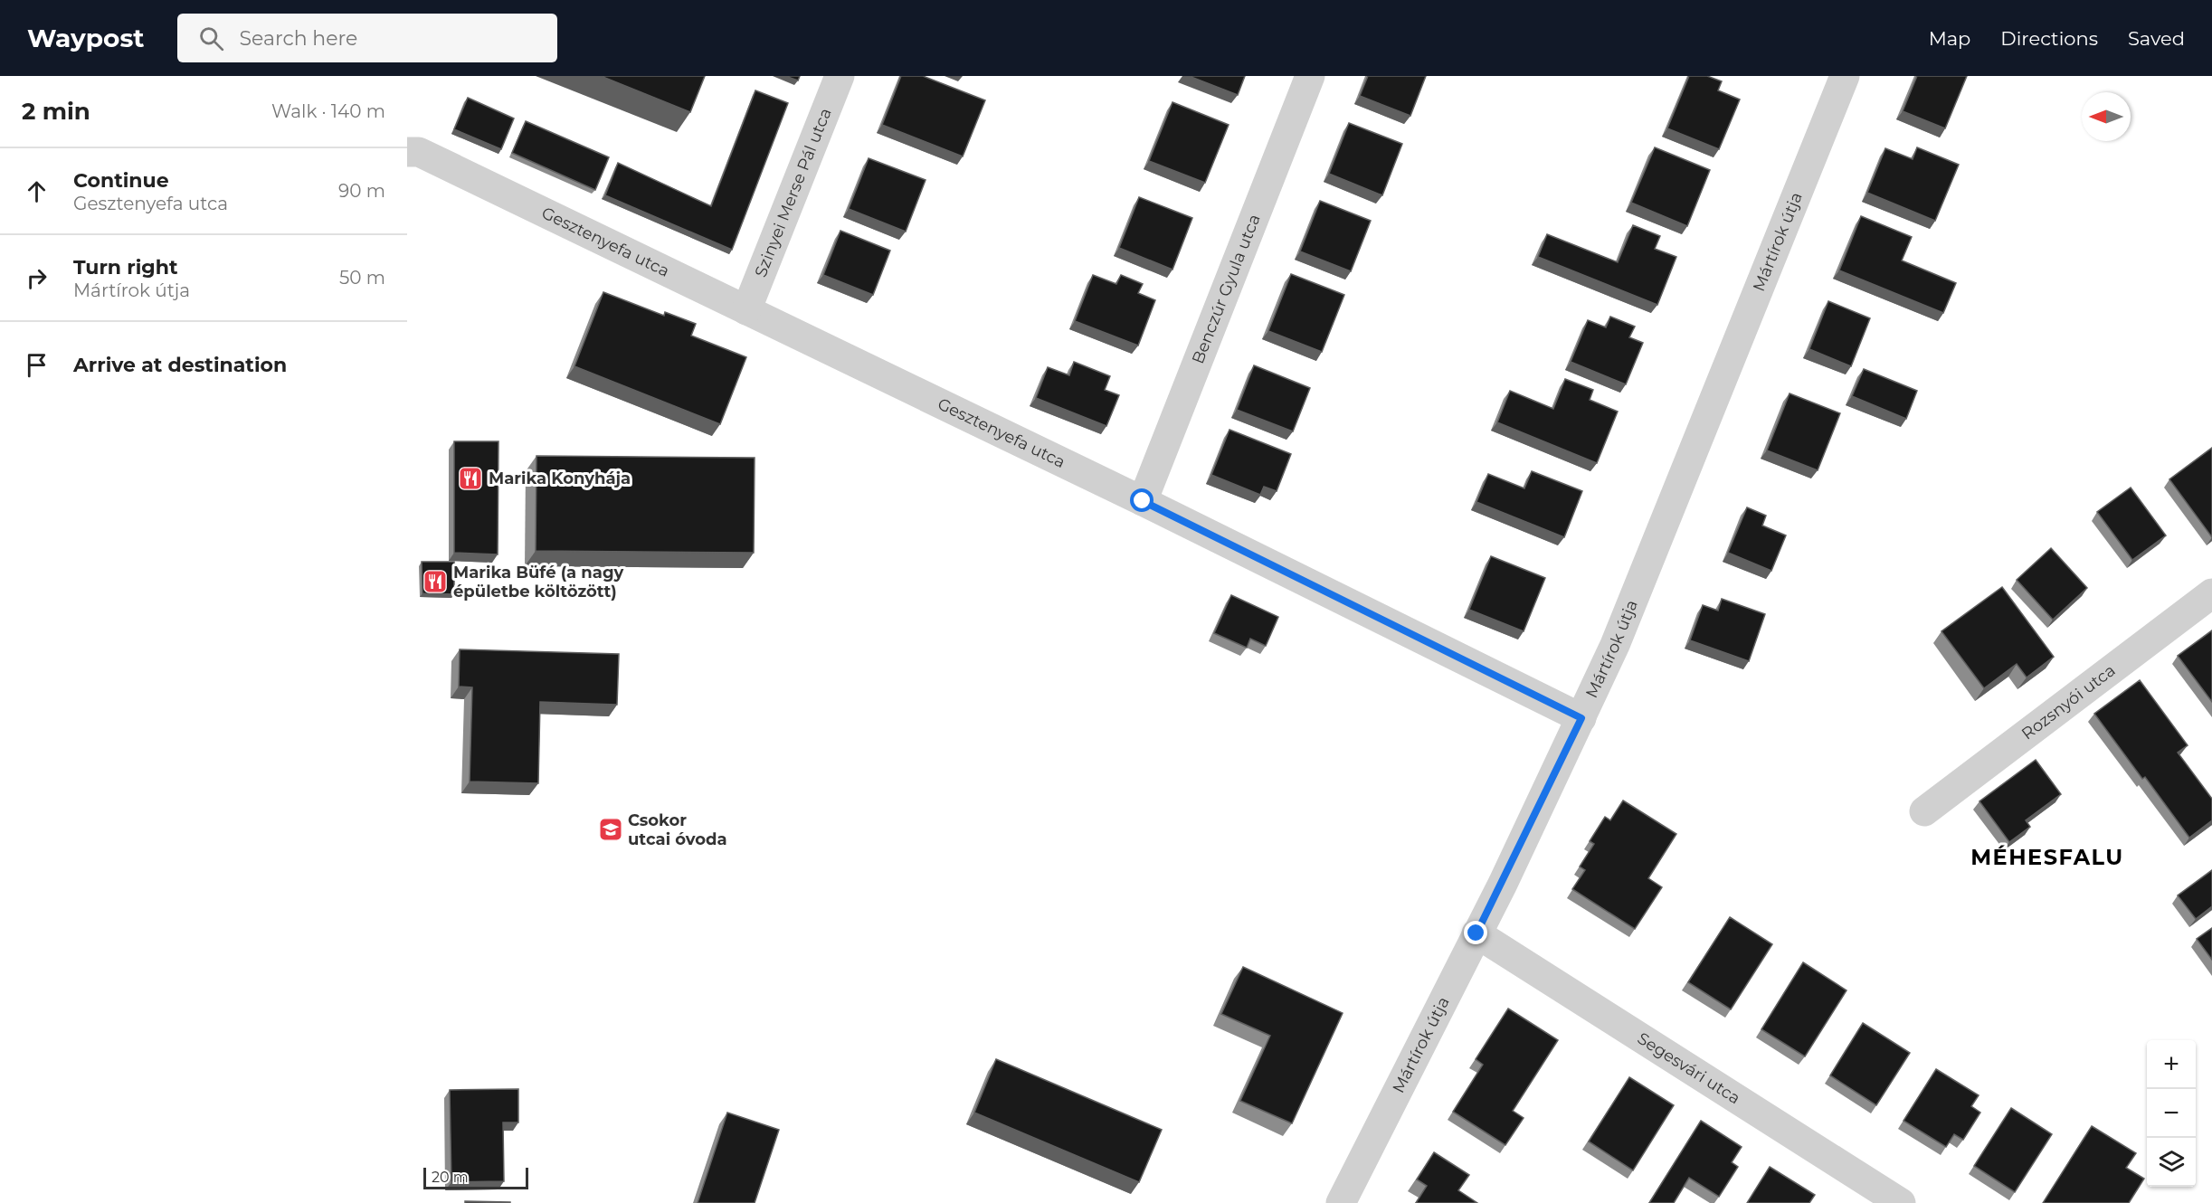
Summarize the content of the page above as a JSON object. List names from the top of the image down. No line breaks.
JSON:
{"streets":{"street":["Szinyei Merse Pál utca","Mártírok útja","Gesztenyefa utca","Benczúr Gyula utca","Rozsnyói utca","Segesvári utca"]},"crossings":[["Szinyei Merse Pál utca","Gesztenyefa utca"],["Mártírok útja","Gesztenyefa utca"],["Mártírok útja","Segesvári utca"],["Gesztenyefa utca","Benczúr Gyula utca"]],"districts":["MÉHESFALU"],"places":{"restaurant":["Marika Konyhája","Marika Büfé (a nagy épületbe költözött)"],"school or university":["Csokor utcai óvoda"]},"scale_bar":"20 m","north":"left","page":{"header":"Waypost","search":"Search here","nav":["Map","Directions","Saved"],"heading":["2 min","Walk · 140 m"],"list":[["Continue","Gesztenyefa utca","90 m"],["Turn right","Mártírok útja","50 m"],"Arrive at destination"],"map_buttons":["+","−"],"scale":"20 m"}}
